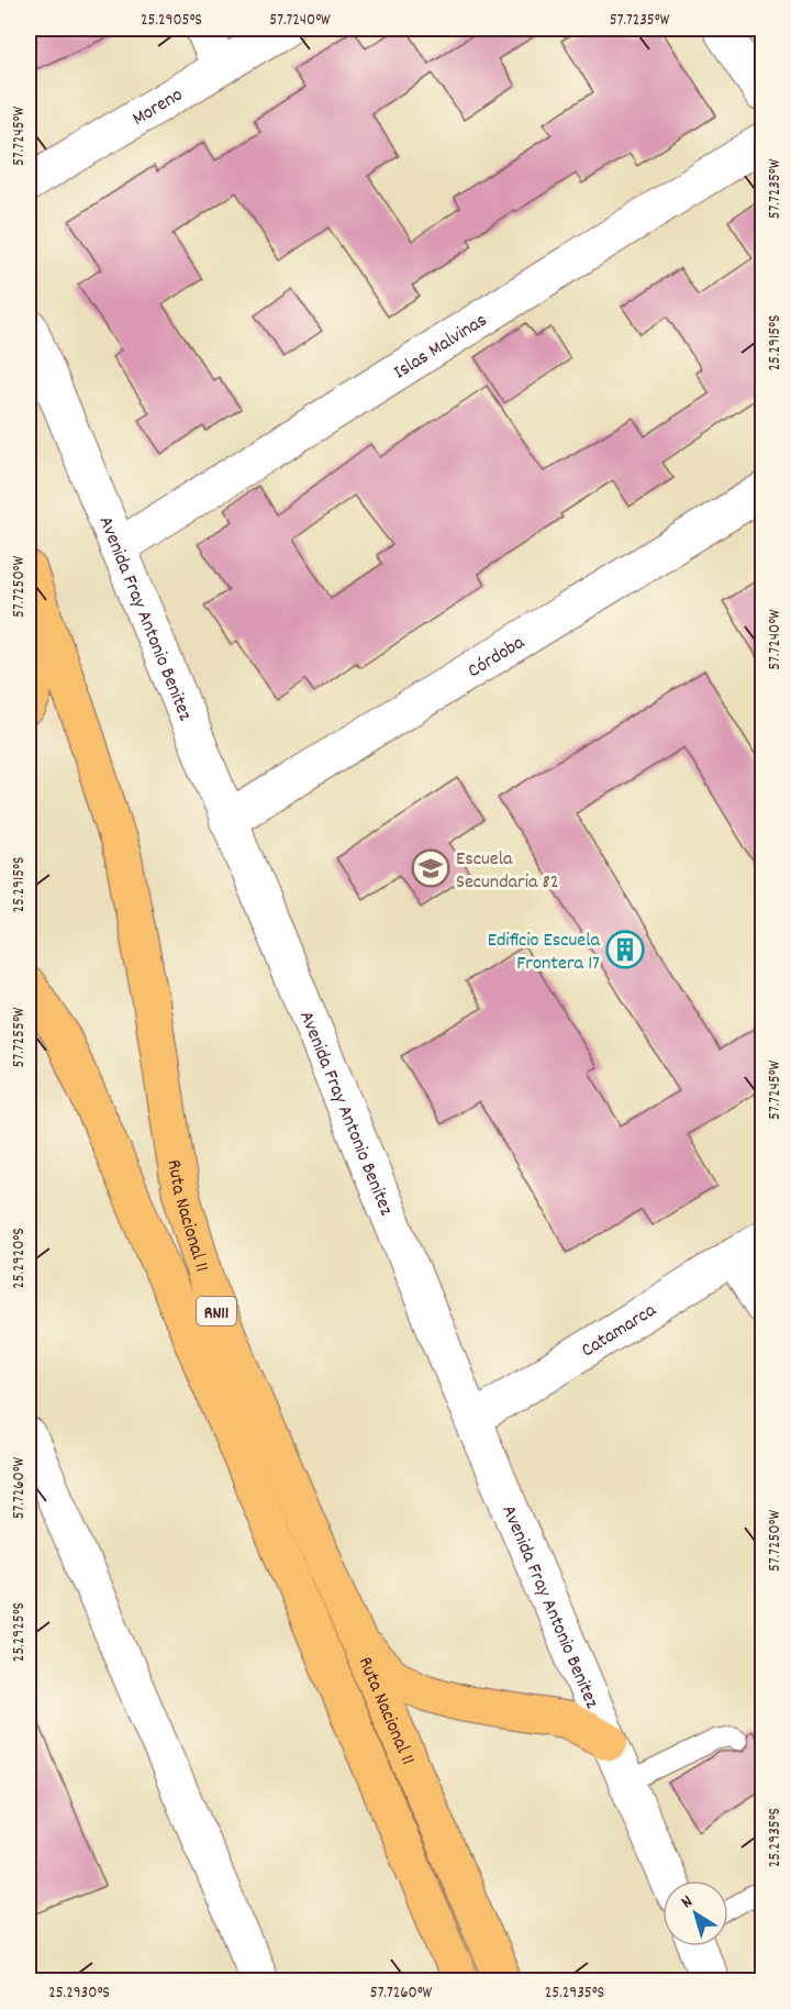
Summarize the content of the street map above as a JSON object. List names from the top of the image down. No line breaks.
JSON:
{"streets":{"highway":["Ruta Nacional 11","RN11"],"street":["Moreno","Islas Malvinas","Avenida Fray Antonio Benitez","Córdoba","Catamarca"]},"crossings":[["Islas Malvinas","Avenida Fray Antonio Benitez"],["Avenida Fray Antonio Benitez","Córdoba"],["Avenida Fray Antonio Benitez","Catamarca"]],"places":{"school or university":["Escuela Secundaria 82"],"building":["Edificio Escuela Frontera 17"]},"north":"top left","coordinates":["25.2905°S","57.7240°W","57.7235°W","57.7245°W","25.2915°S","57.7250°W","57.7255°W","25.2920°S","57.7260°W","25.2925°S","25.2935°S","25.2930°S"]}
